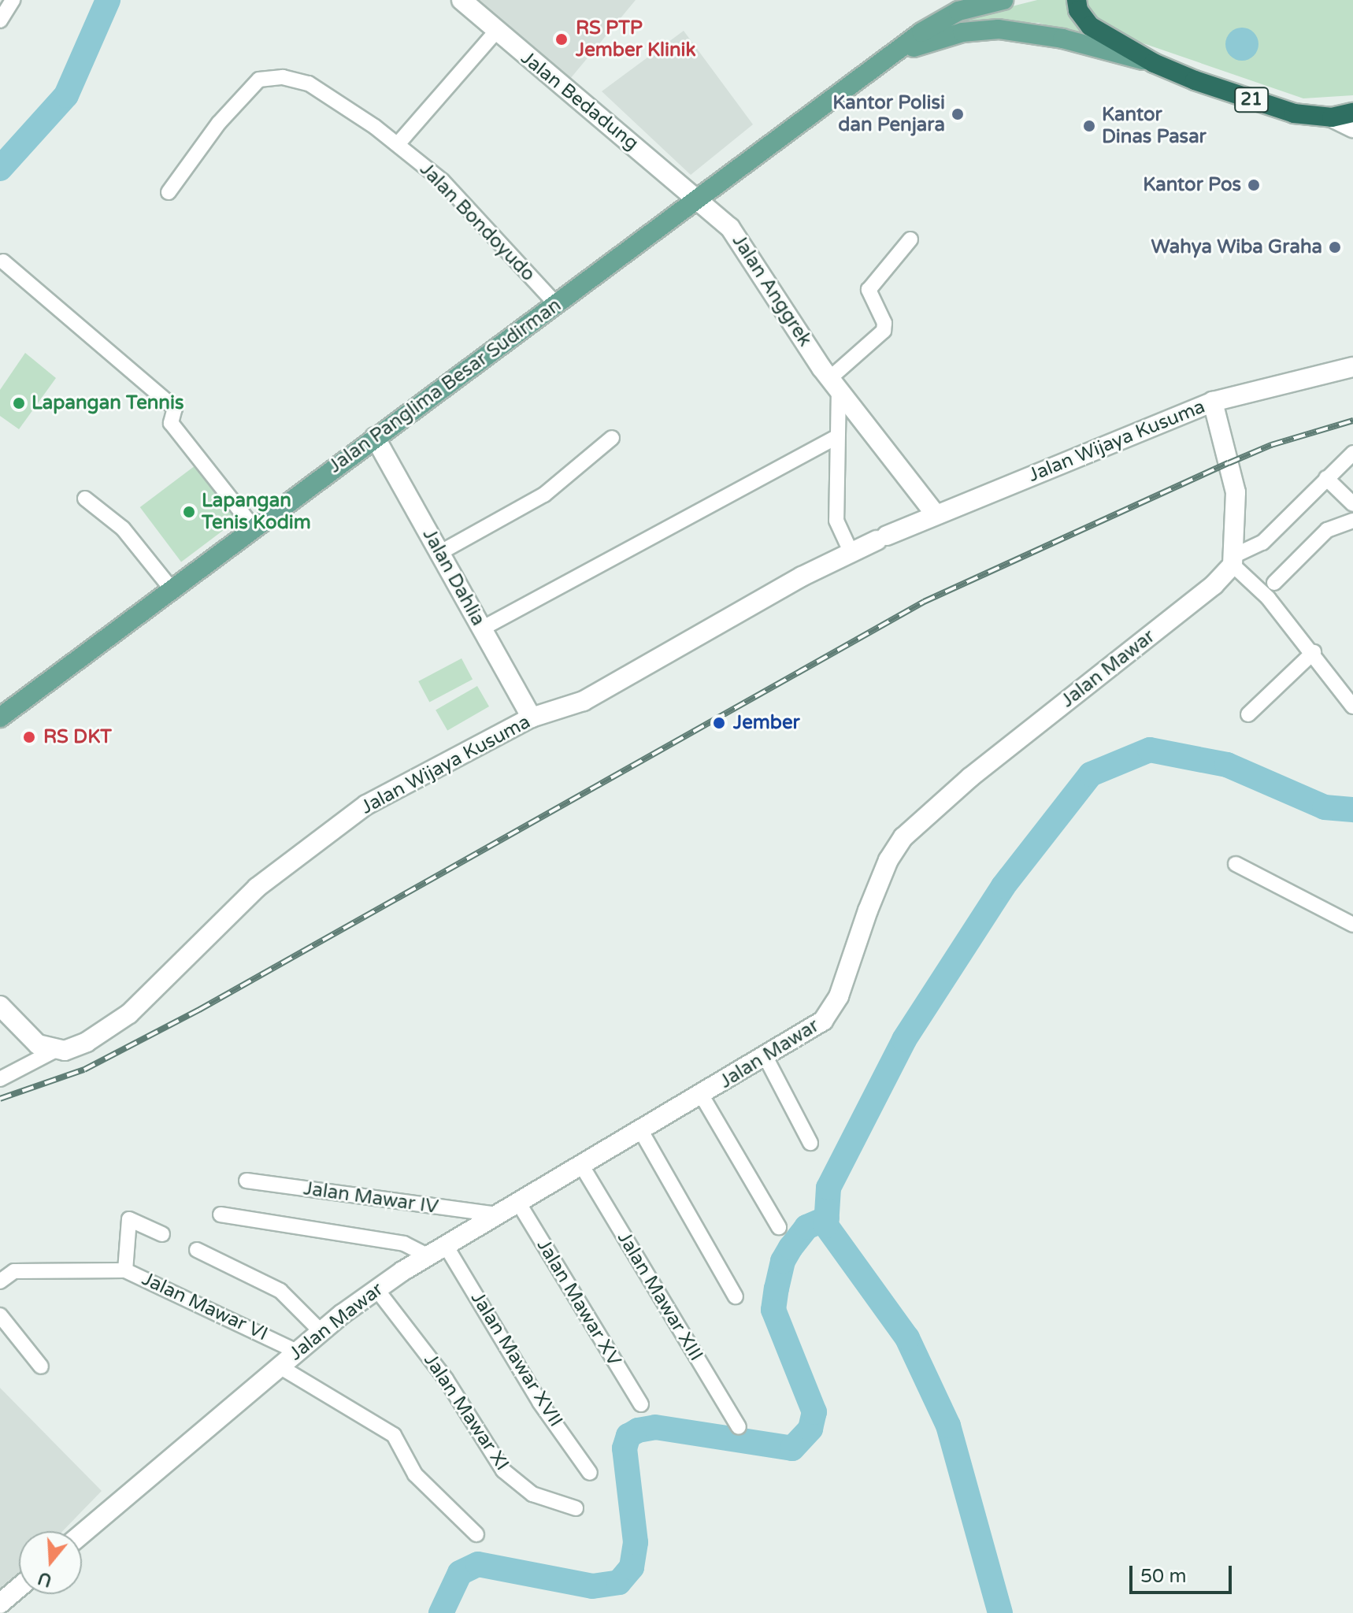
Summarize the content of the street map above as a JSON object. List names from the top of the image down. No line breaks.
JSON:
{"streets":{"highway":["21"],"main road":["Jalan Panglima Besar Sudirman"],"street":["Jalan Bedadung","Jalan Bondoyudo","Jalan Anggrek","Jalan Wijaya Kusuma","Jalan Dahlia","Jalan Mawar","Jalan Mawar IV","Jalan Mawar XIII","Jalan Mawar XV","Jalan Mawar VI","Jalan Mawar XVII","Jalan Mawar XI"]},"crossings":[["21","Jalan Panglima Besar Sudirman"],["Jalan Bedadung","Jalan Anggrek"],["Jalan Bedadung","Jalan Panglima Besar Sudirman"],["Jalan Bondoyudo","Jalan Panglima Besar Sudirman"],["Jalan Anggrek","Jalan Panglima Besar Sudirman"],["Jalan Anggrek","Jalan Wijaya Kusuma"],["Jalan Panglima Besar Sudirman","Jalan Dahlia"],["Jalan Wijaya Kusuma","Jalan Dahlia"],["Jalan Mawar","Jalan Mawar IV"],["Jalan Mawar","Jalan Mawar XIII"],["Jalan Mawar","Jalan Mawar XV"],["Jalan Mawar","Jalan Mawar VI"],["Jalan Mawar","Jalan Mawar XVII"],["Jalan Mawar","Jalan Mawar XI"]],"places":["RS PTP Jember Klinik","Kantor Polisi dan Penjara","Kantor Dinas Pasar","Kantor Pos","Wahya Wiba Graha","Lapangan Tennis","Lapangan Tenis Kodim","Jember","RS DKT"],"scale_bar":"50 m","north":"bottom"}
